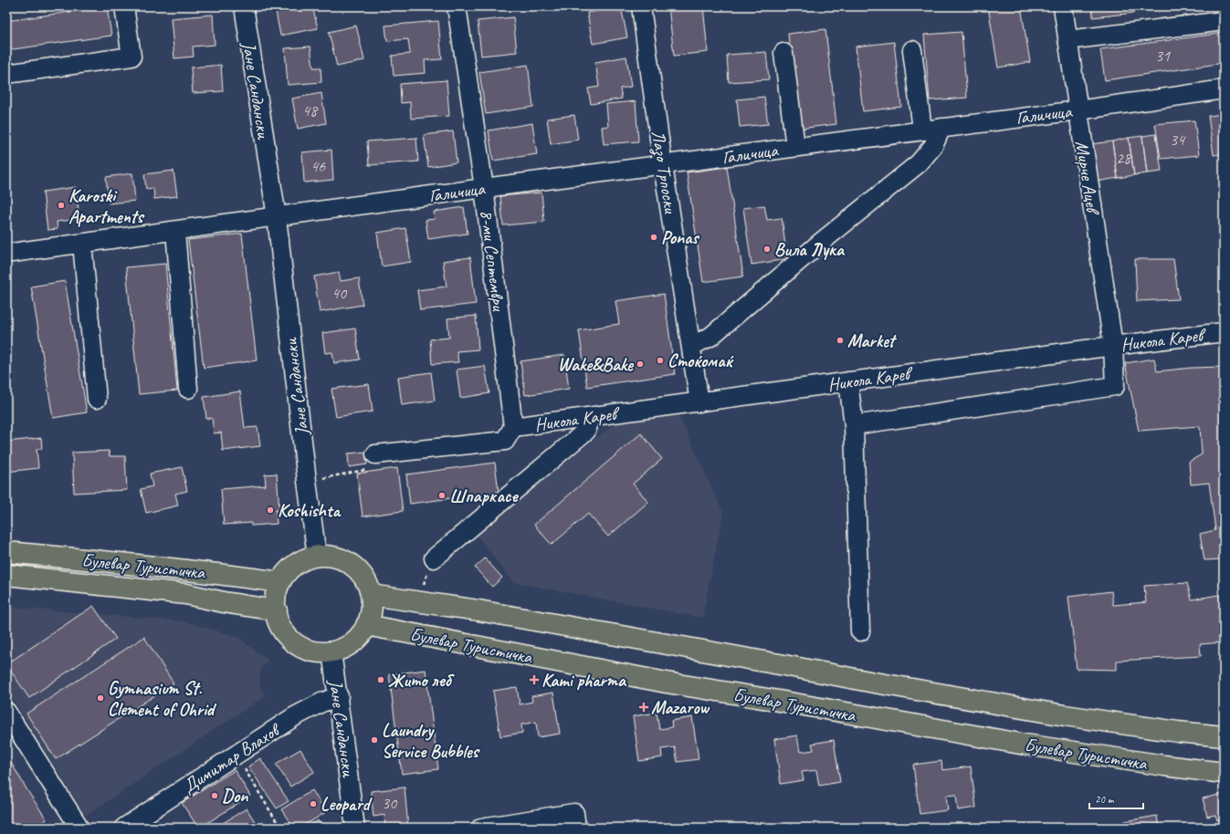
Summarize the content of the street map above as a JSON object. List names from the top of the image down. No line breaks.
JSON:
{"streets":{"main road":["Булевар Туристичка"],"street":["Јане Сандански","Галичица","Лазо Трпоски","Мирче Ацев","8-ми Септември","Никола Карев","Димитар Влахов"]},"crossings":[["Јане Сандански","Галичица"],["Јане Сандански","Булевар Туристичка"],["Јане Сандански","Димитар Влахов"],["Галичица","Лазо Трпоски"],["Галичица","Мирче Ацев"],["Галичица","8-ми Септември"],["Лазо Трпоски","Никола Карев"],["Мирче Ацев","Никола Карев"],["8-ми Септември","Никола Карев"]],"places":{"other":["Karoski Apartments","Ponas","Вила Лука","Market","Стоќомаќ","Wake&Bake","Шпаркасе","Koshishta","Жито леб","Gymnasium St. Clement of Ohrid","Laundry Service Bubbles","Don","Leopard"],"health":["Kami pharma","Mazarow"]},"house_numbers":["31","48","34","28","46","40","30"],"scale_bar":"20 m"}
